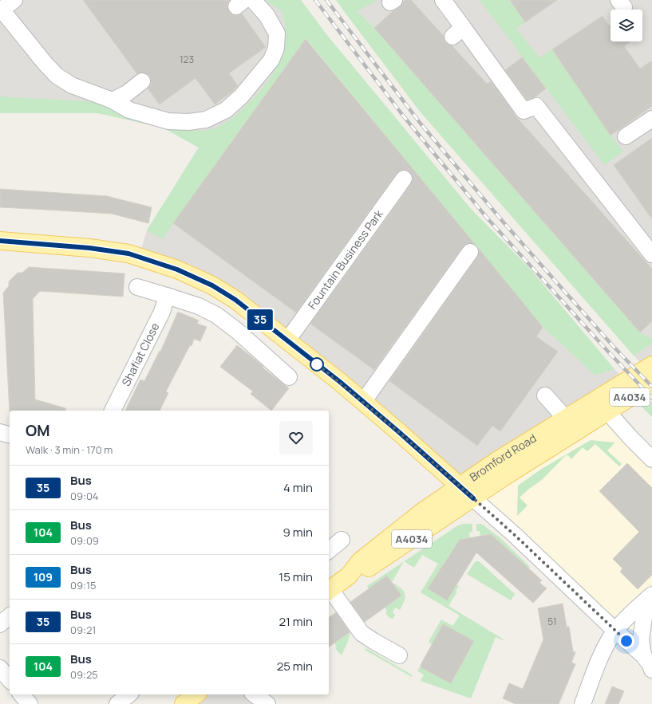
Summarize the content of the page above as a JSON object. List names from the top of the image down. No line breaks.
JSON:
{"streets":{"main road":["A4034","Bromford Road"],"street":["Fountain Business Park","Shafiat Close"]},"lines":["bus line 35"],"house_numbers":["123","51"],"page":{"on_map":"35","heading":["OM","Walk · 3 min · 170 m"],"list":[{"mark":"35","name":"Bus","note":"09:04","value":"4 min"},{"mark":"104","name":"Bus","note":"09:09","value":"9 min"},{"mark":"109","name":"Bus","note":"09:15","value":"15 min"},{"mark":"35","name":"Bus","note":"09:21","value":"21 min"},{"mark":"104","name":"Bus","note":"09:25","value":"25 min"}]}}
